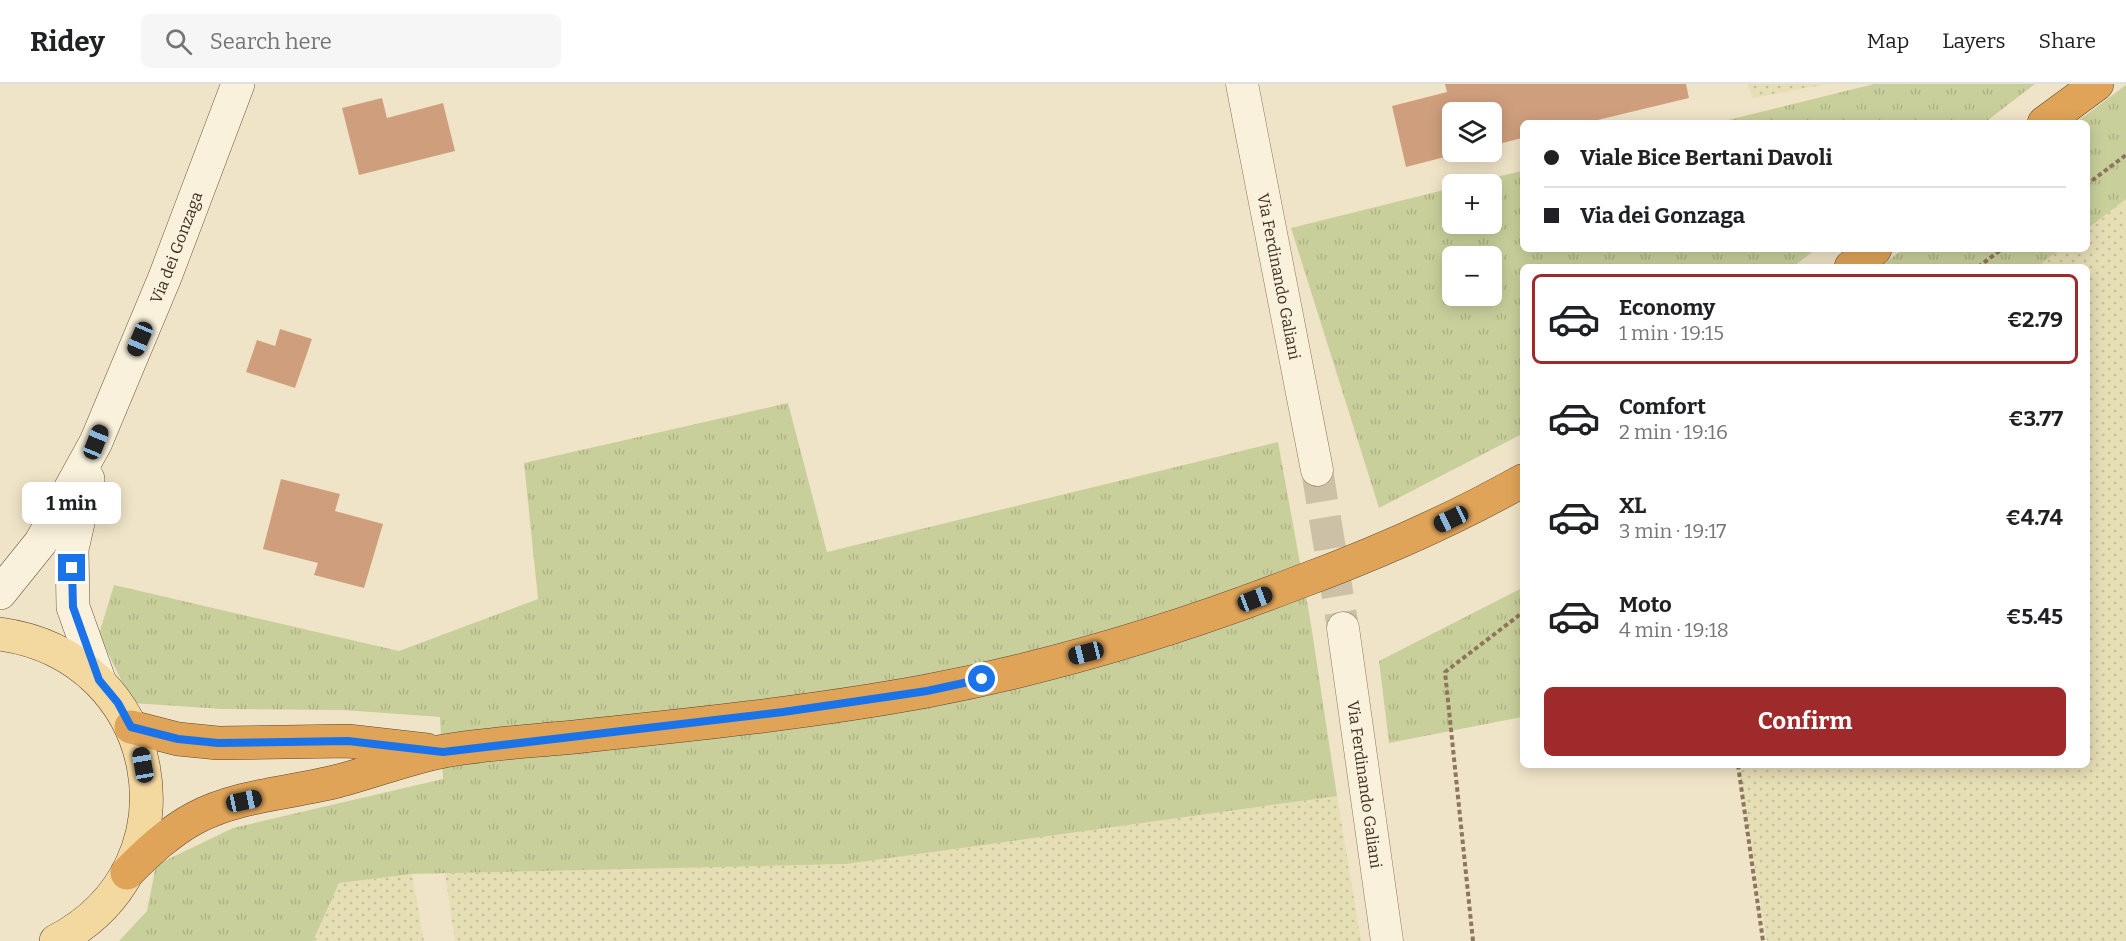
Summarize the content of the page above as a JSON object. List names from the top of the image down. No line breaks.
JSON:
{"streets":{"main road":["Via dei Gonzaga"],"street":["Via Ferdinando Galiani"]},"page":{"header":"Ridey","search":"Search here","nav":["Map","Layers","Share"],"map_buttons":["+","−"],"banner":["Viale Bice Bertani Davoli","Via dei Gonzaga"],"list":[{"name":"Economy","note":"1 min · 19:15","value":"€2.79"},{"name":"Comfort","note":"2 min · 19:16","value":"€3.77"},{"name":"XL","note":"3 min · 19:17","value":"€4.74"},{"name":"Moto","note":"4 min · 19:18","value":"€5.45"}],"bubble":"1 min","buttons":"Confirm"}}
